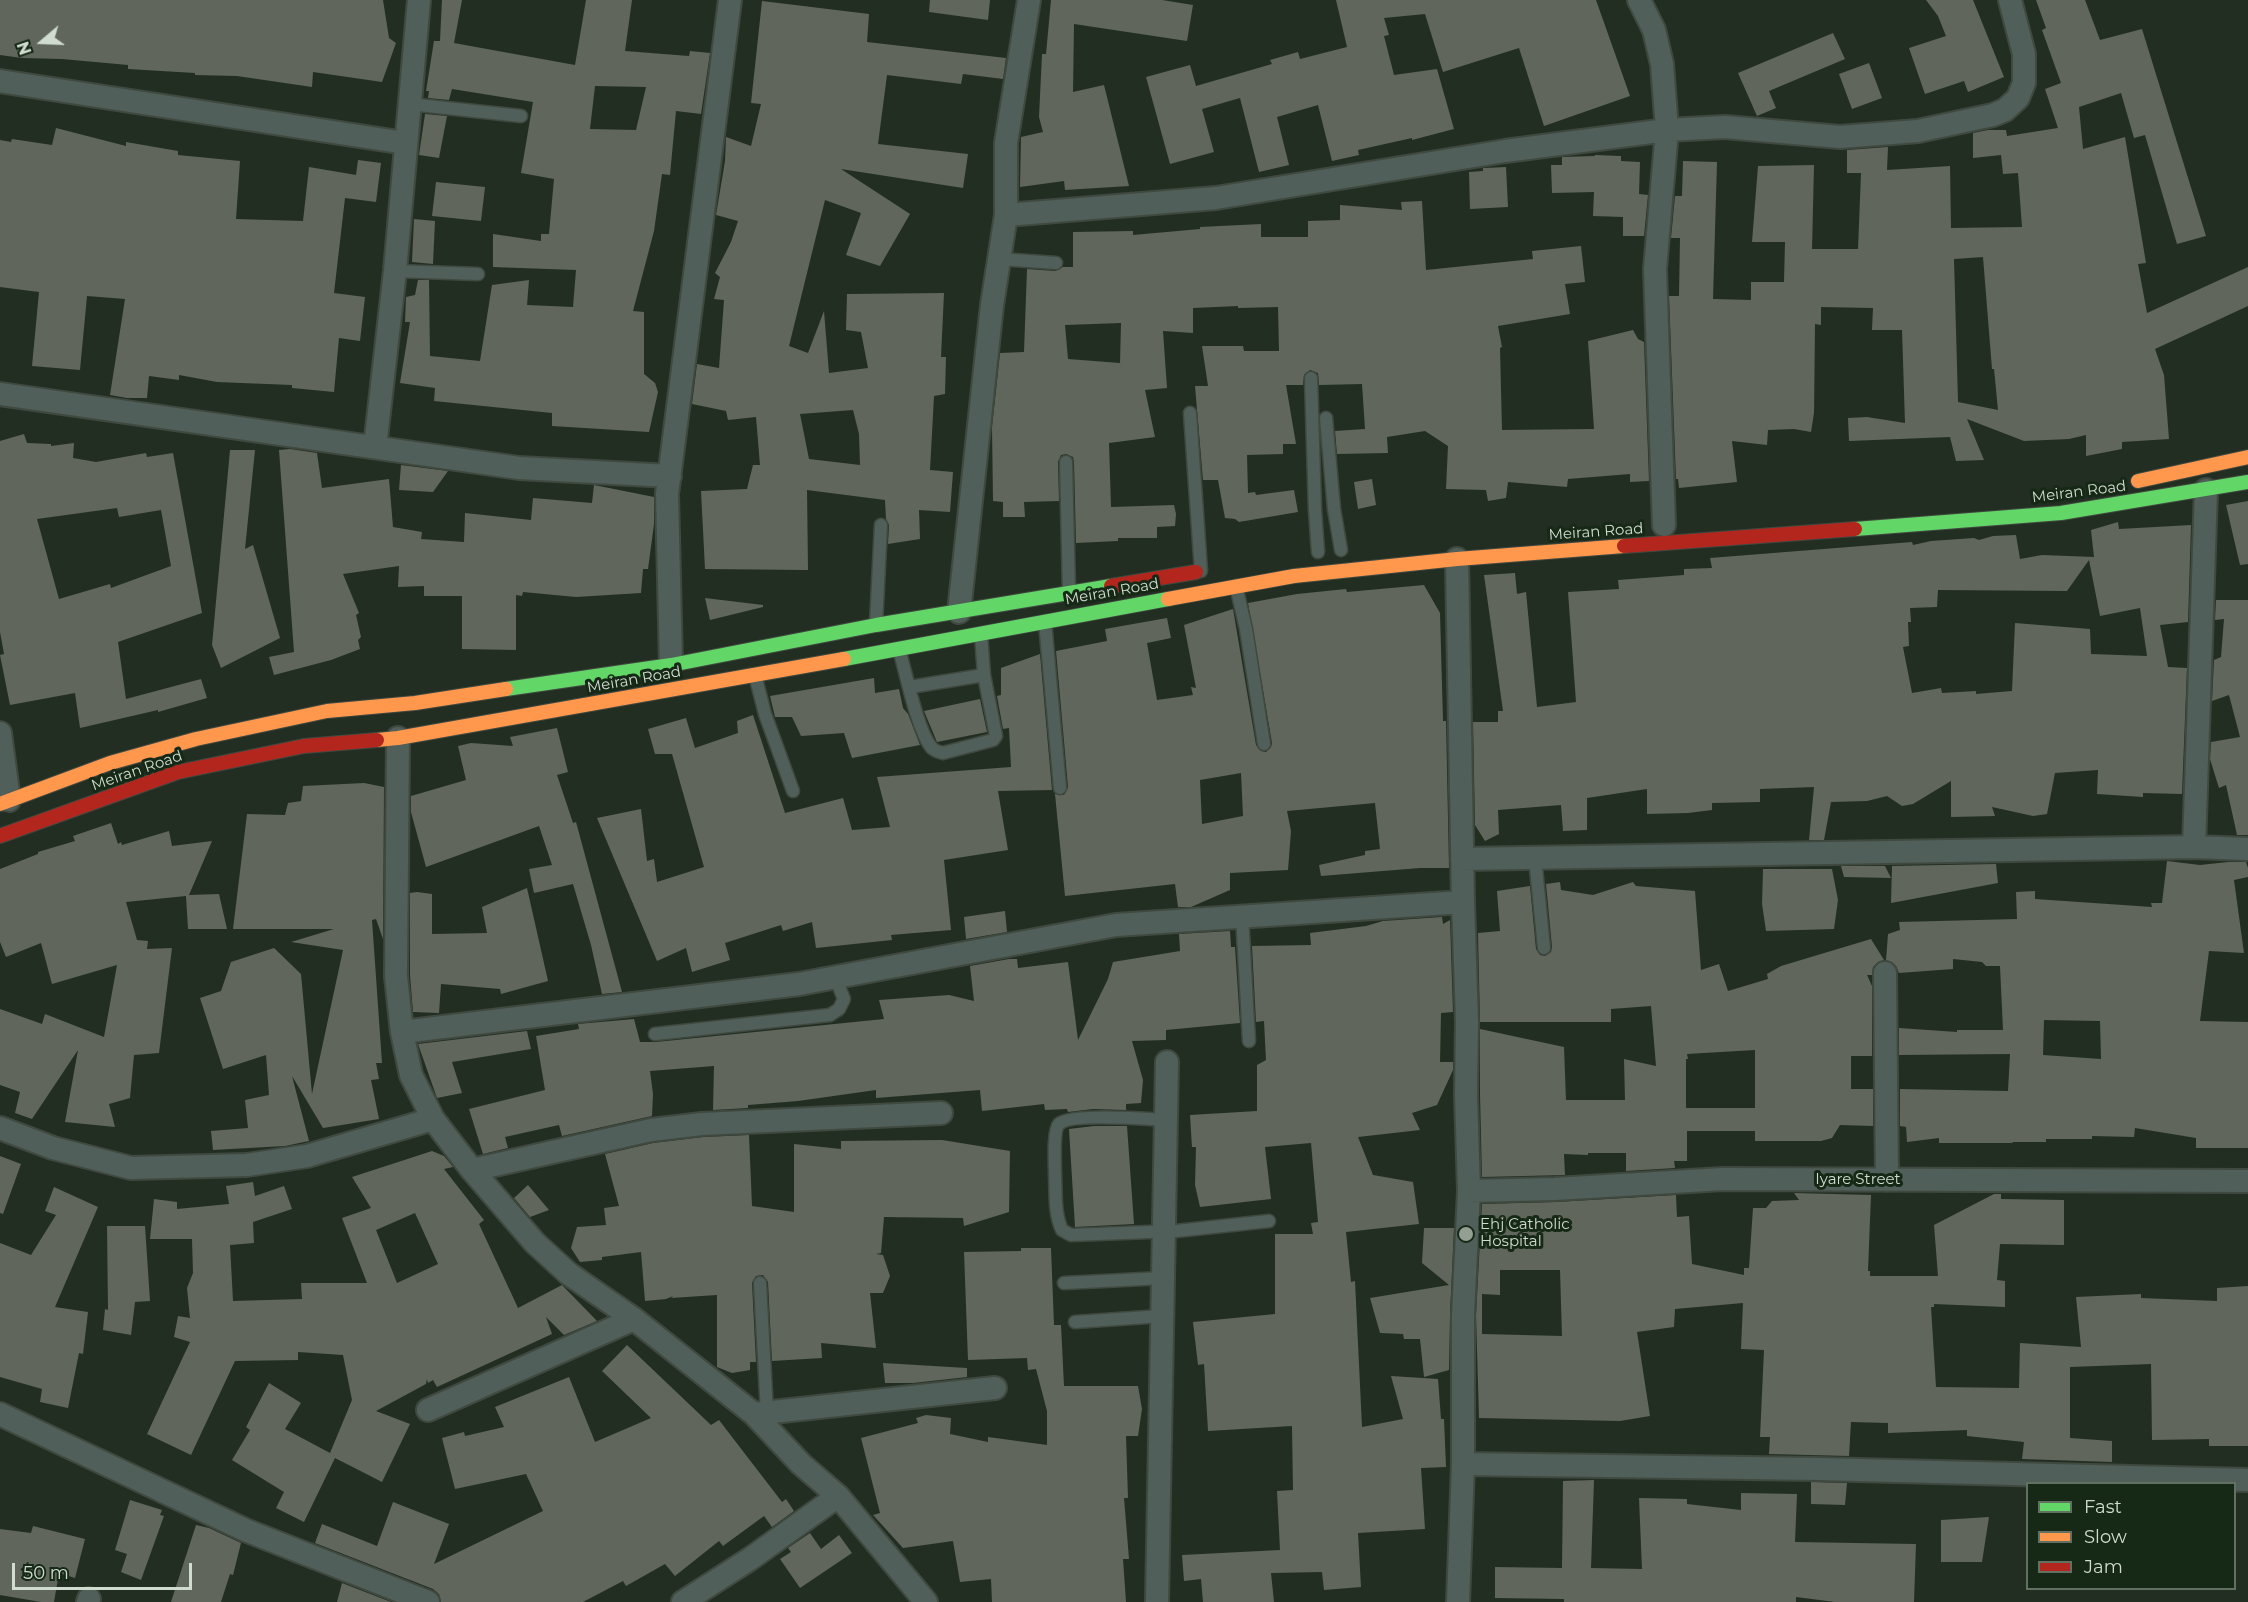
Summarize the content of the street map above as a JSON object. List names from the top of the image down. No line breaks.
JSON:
{"streets":{"main road":["Meiran Road"],"street":["Iyare Street"]},"places":["Ehj Catholic Hospital"],"legend":["Fast","Slow","Jam"],"scale_bar":"50 m","north":"left"}
